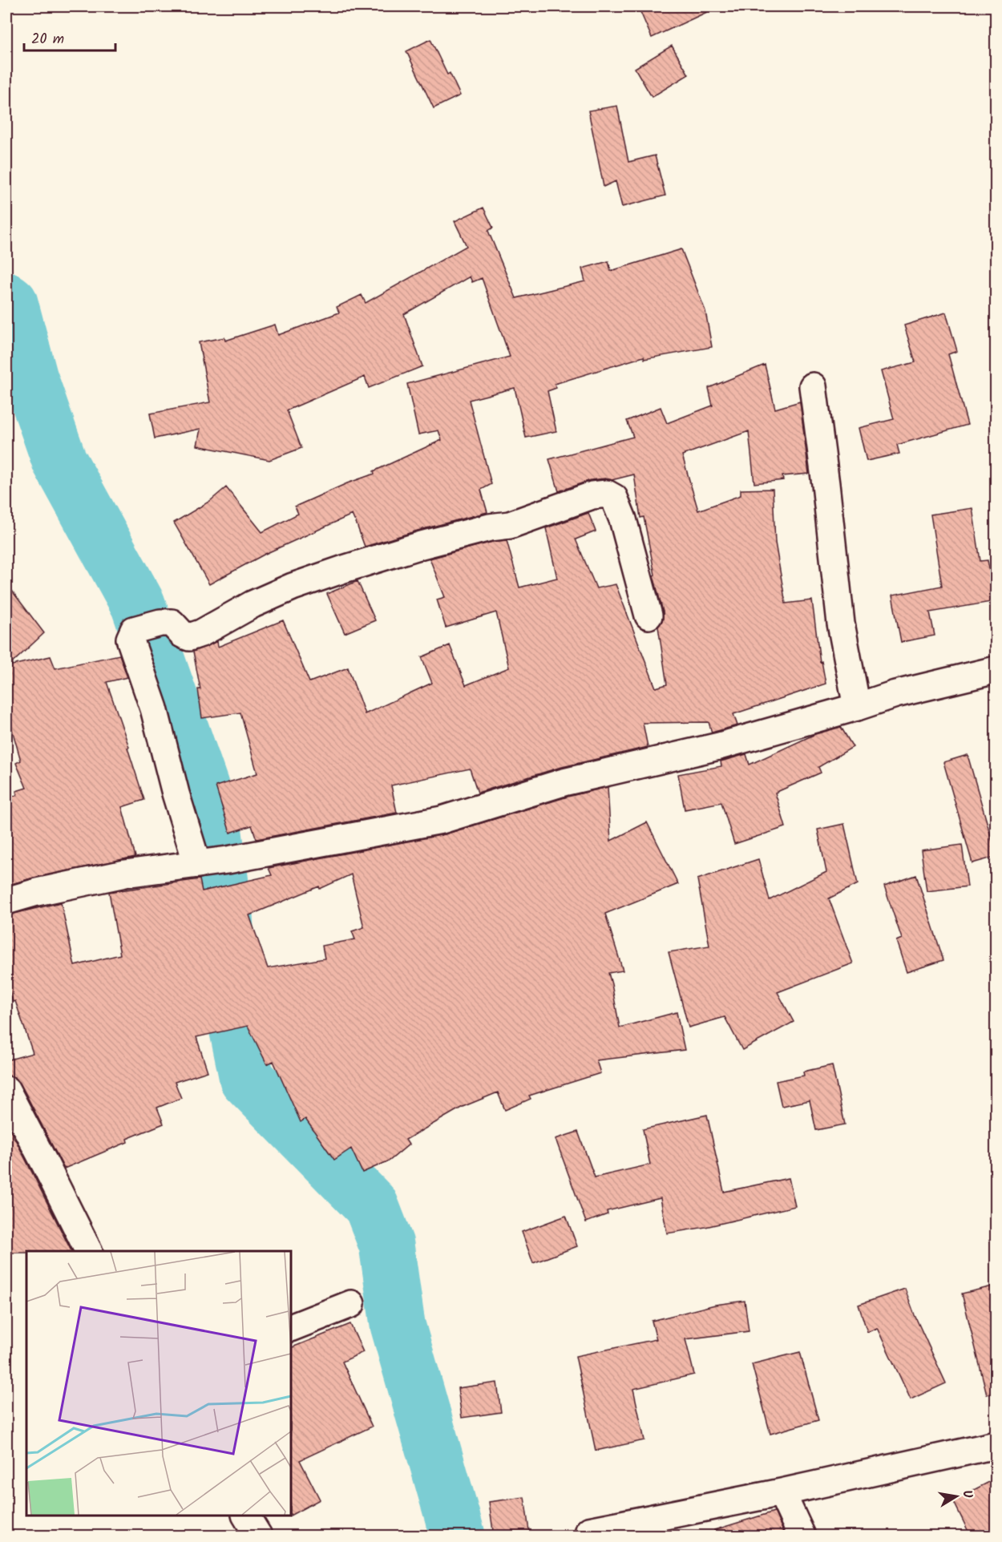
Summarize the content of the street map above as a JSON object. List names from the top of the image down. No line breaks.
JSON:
{"scale_bar":"20 m","north":"right"}
